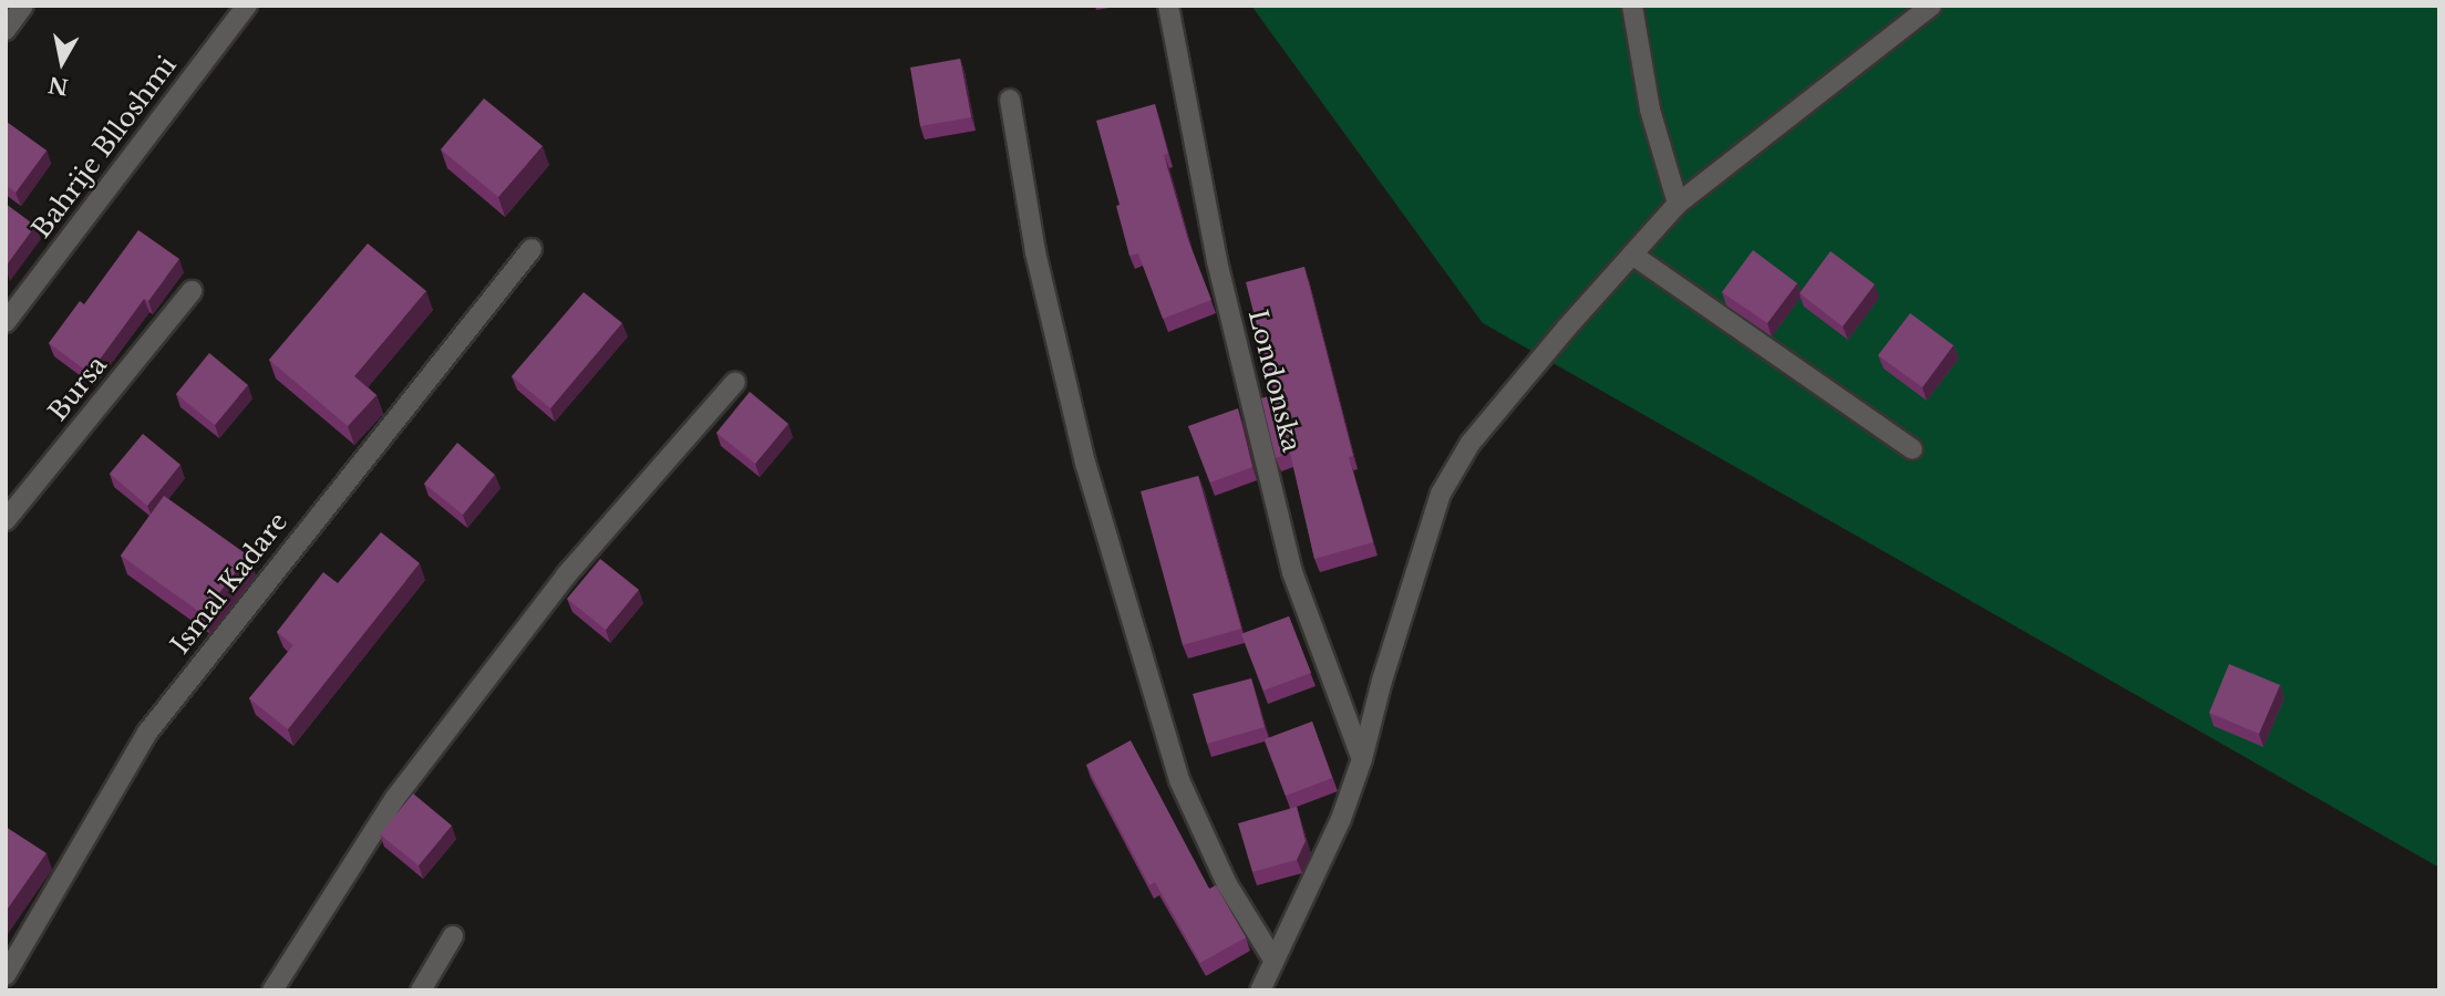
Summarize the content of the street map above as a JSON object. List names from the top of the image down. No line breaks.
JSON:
{"streets":{"street":["Bahrije Blloshmi","Londonska","Bursa","Ismal Kadare"]},"north":"bottom"}
